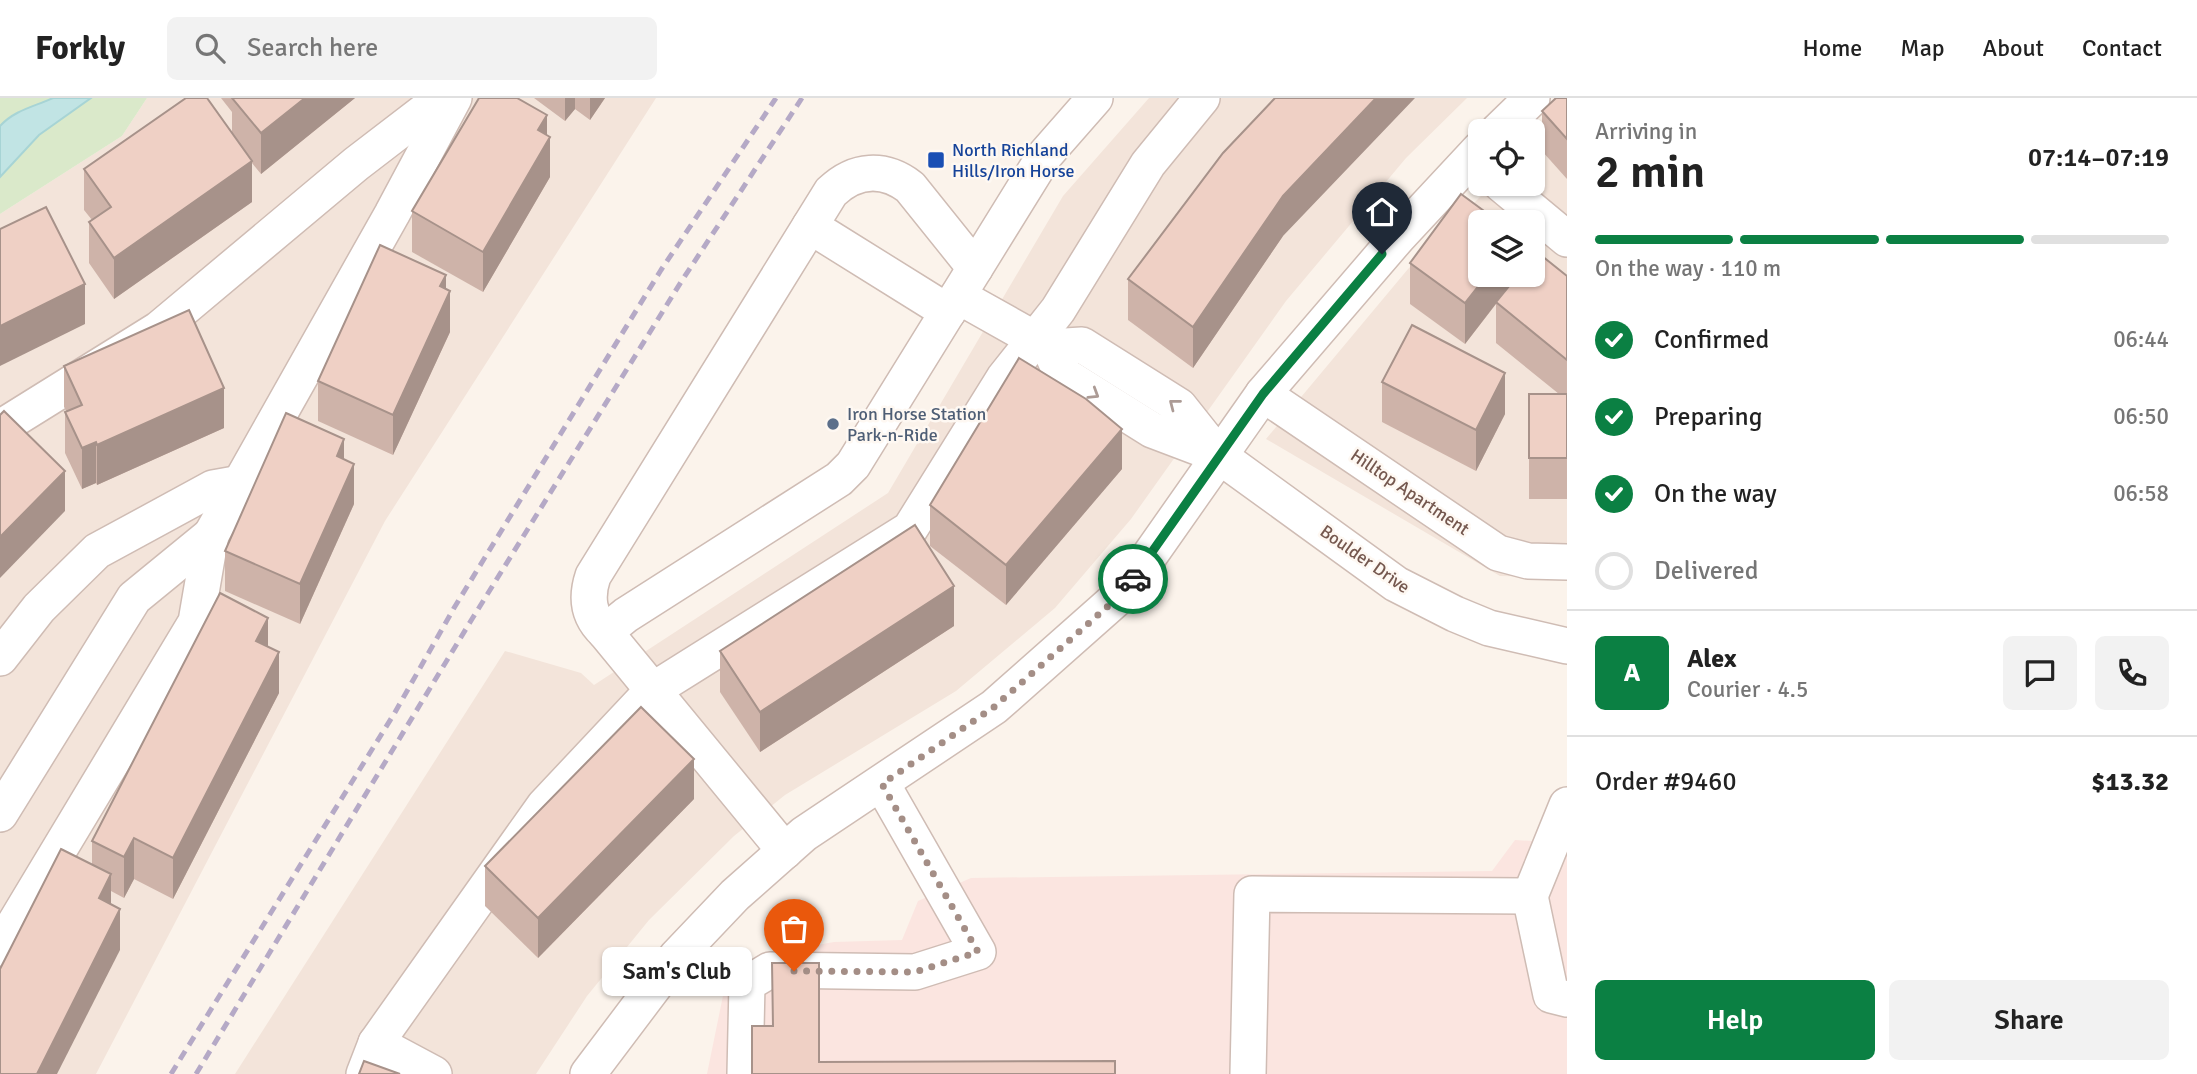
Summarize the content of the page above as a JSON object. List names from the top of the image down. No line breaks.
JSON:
{"streets":{"street":["Hilltop Apartment","Boulder Drive"]},"places":{"transit":["North Richland Hills/Iron Horse"],"other":["Iron Horse Station Park-n-Ride","Sam's Club"]},"page":{"header":"Forkly","search":"Search here","nav":["Home","Map","About","Contact"],"heading":["2 min","Arriving in","07:14–07:19"],"panel":["Alex","Courier · 4.5","Order #9460","$13.32"],"bar":"On the way · 110 m","list":[["Confirmed","06:44"],["Preparing","06:50"],["On the way","06:58"],"Delivered"],"round":"A","bubble":"Sam's Club","buttons":["Help","Share"]}}
